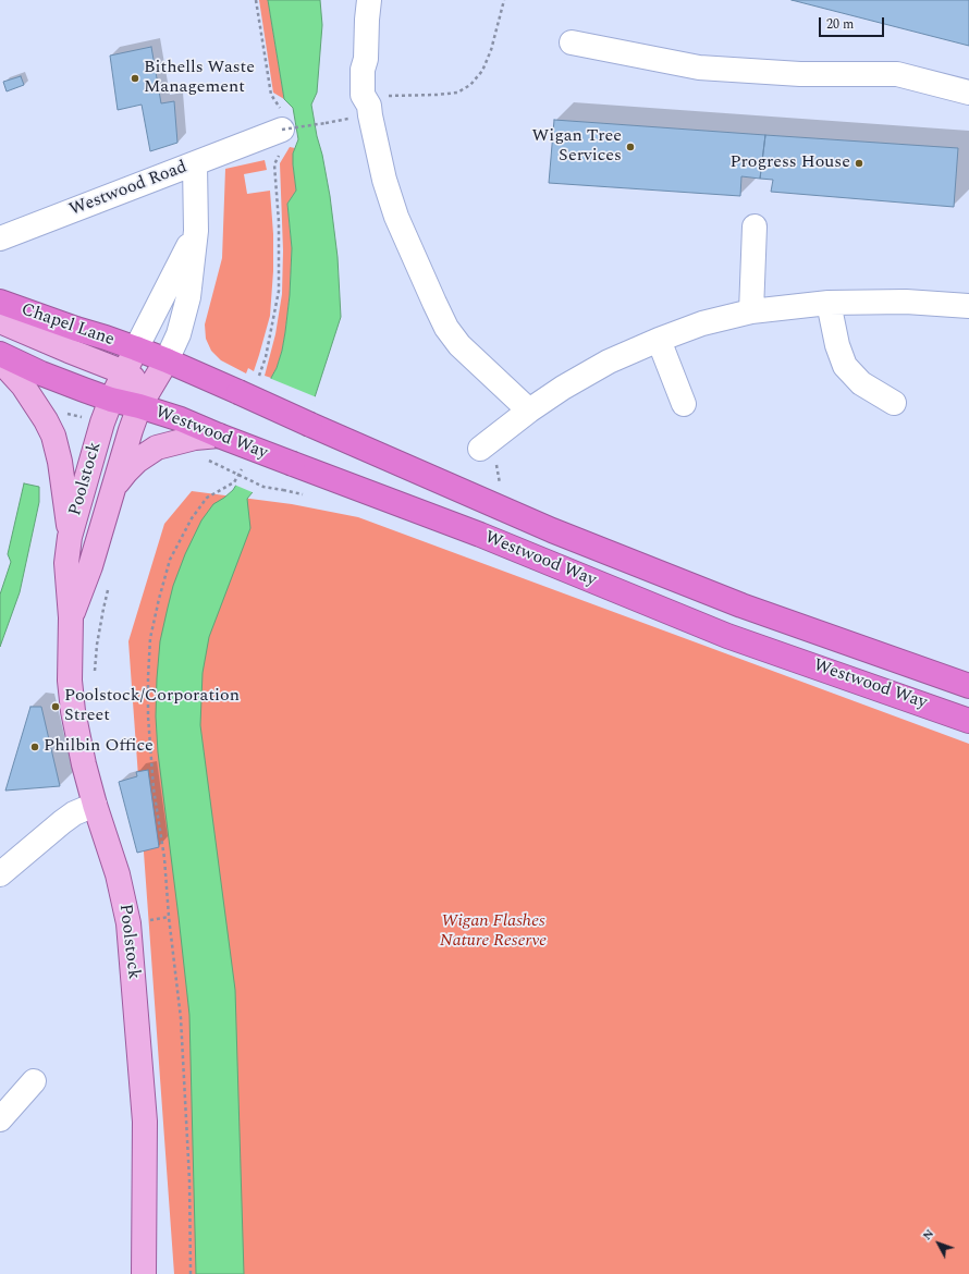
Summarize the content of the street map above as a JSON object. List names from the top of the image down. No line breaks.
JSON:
{"streets":{"highway":["Chapel Lane","Westwood Way"],"main road":["Poolstock"],"street":["Westwood Road"]},"crossings":[["Westwood Road","Chapel Lane"],["Westwood Road","Westwood Way"],["Westwood Road","Poolstock"],["Chapel Lane","Westwood Way"],["Chapel Lane","Poolstock"],["Westwood Way","Poolstock"]],"parks":["Wigan Flashes Nature Reserve"],"places":["Bithells Waste Management","Wigan Tree Services","Progress House","Poolstock/Corporation Street","Philbin Office"],"scale_bar":"20 m","north":"top left"}
